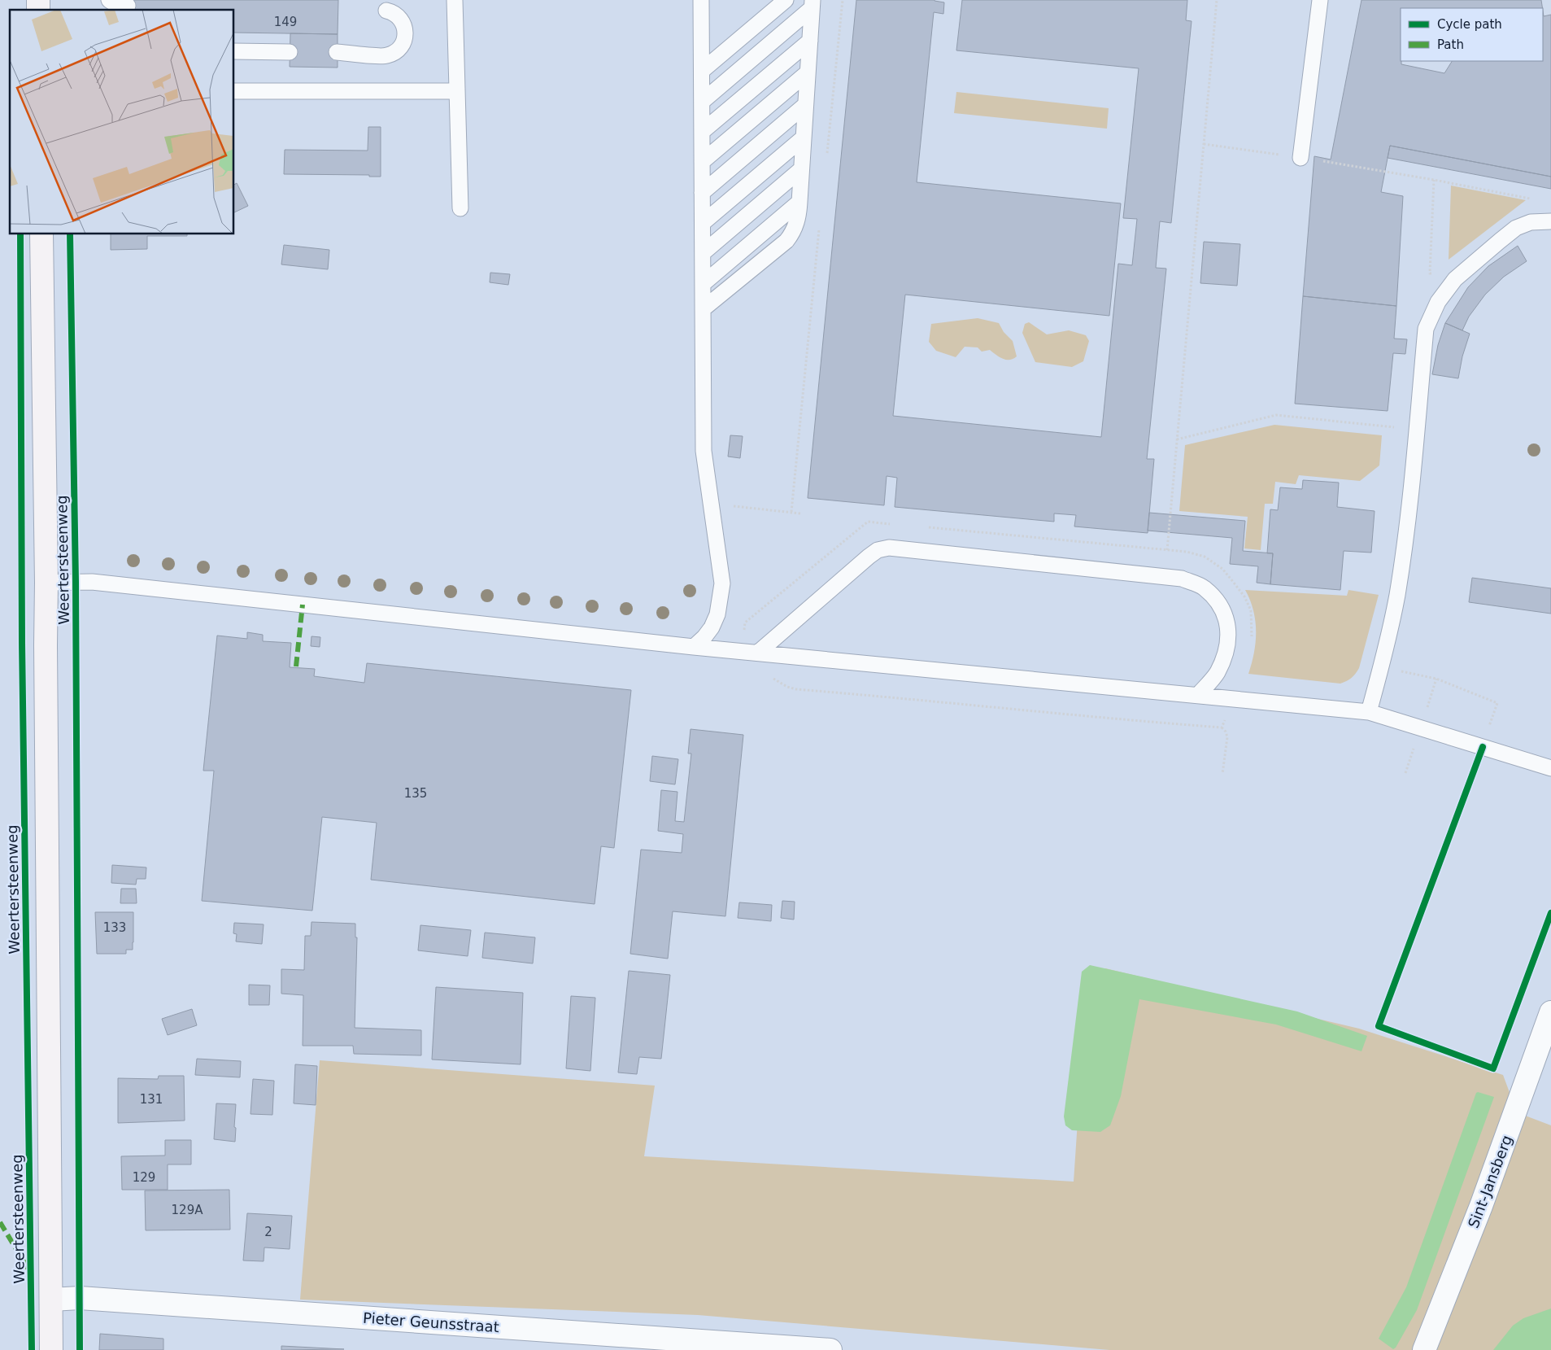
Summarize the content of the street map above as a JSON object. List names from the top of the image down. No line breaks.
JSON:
{"streets":{"main road":["Weertersteenweg"],"street":["Sint-Jansberg","Pieter Geunsstraat"]},"crossings":[["Weertersteenweg","Pieter Geunsstraat"]],"house_numbers":["149","135","133","131","129","129A","2"],"legend":["Cycle path","Path"]}
